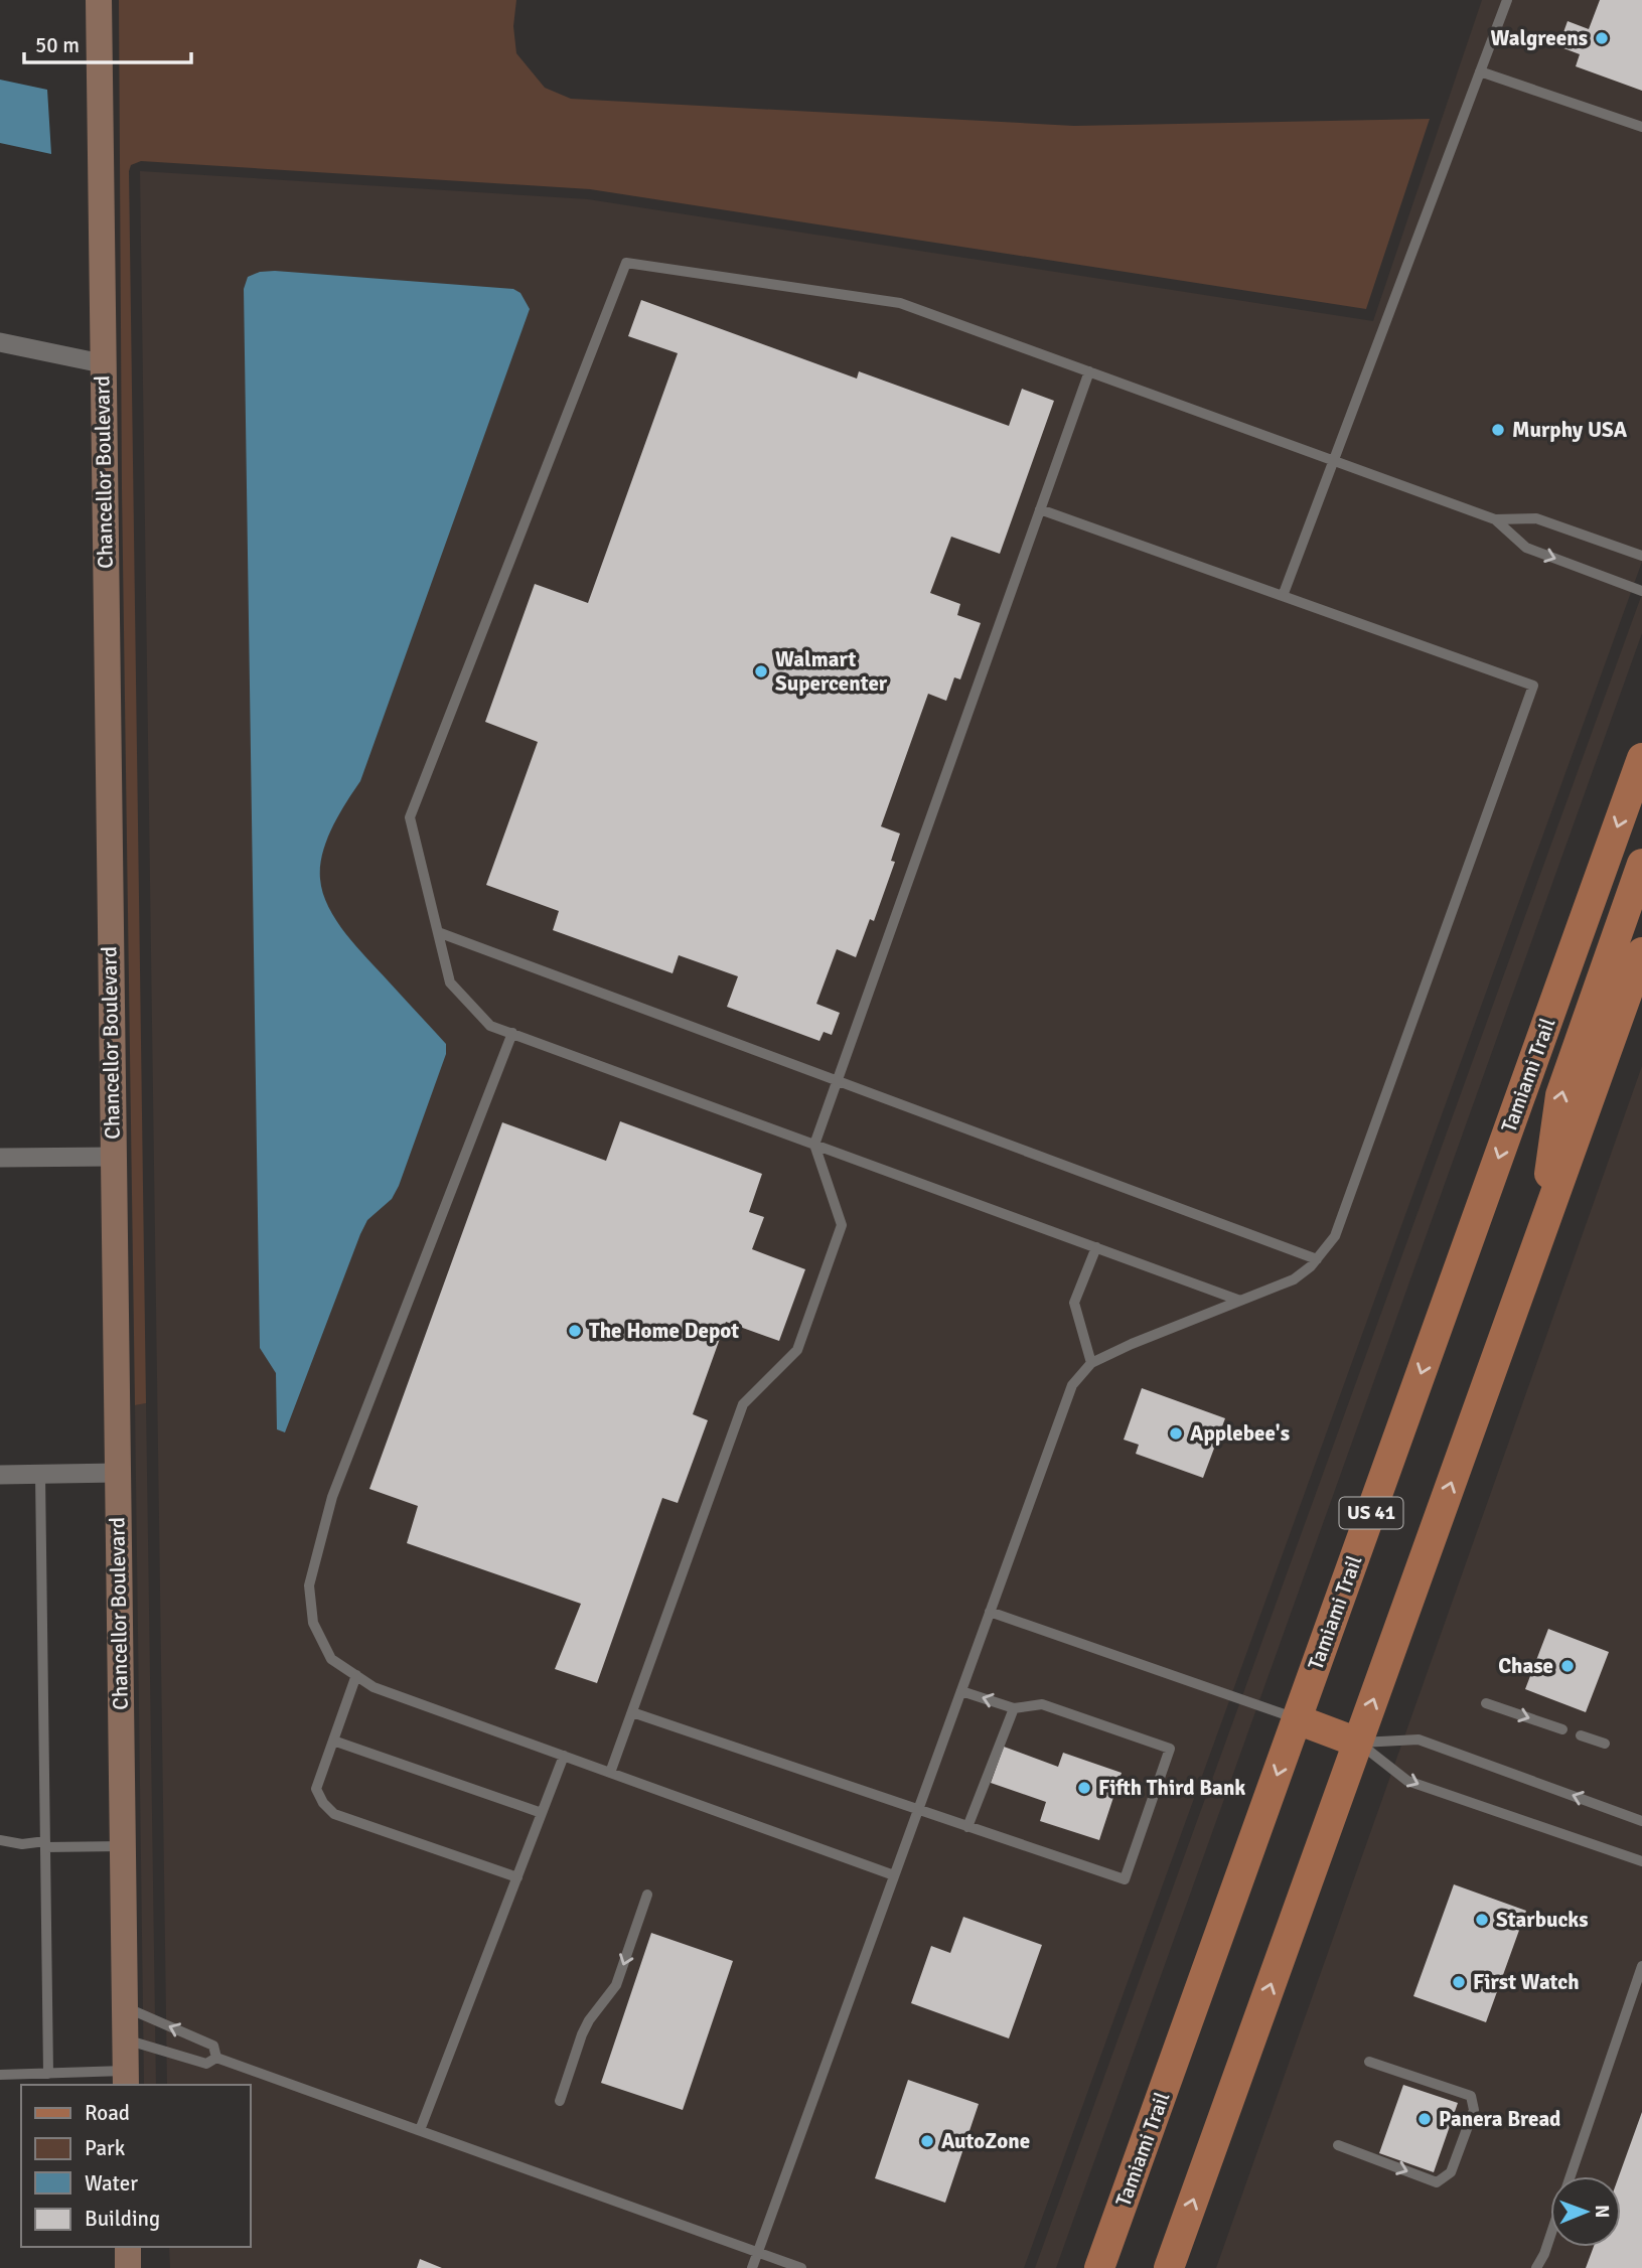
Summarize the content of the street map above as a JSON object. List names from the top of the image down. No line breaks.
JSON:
{"streets":{"main road":["Tamiami Trail","US 41"],"street":["Chancellor Boulevard"]},"places":["Walgreens","Murphy USA","Walmart Supercenter","The Home Depot","Applebee's","Chase","Fifth Third Bank","Starbucks","First Watch","Panera Bread","AutoZone"],"legend":["Road","Park","Water","Building"],"scale_bar":"50 m","north":"right"}
